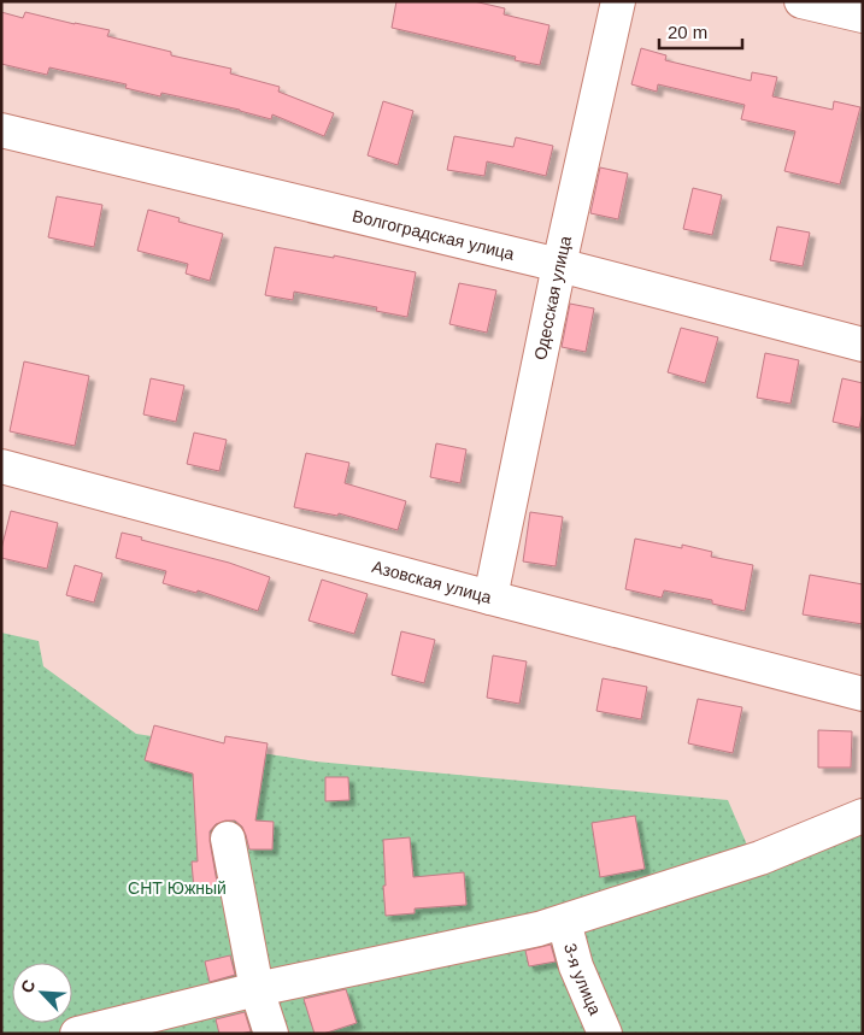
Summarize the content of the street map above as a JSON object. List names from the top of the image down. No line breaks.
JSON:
{"streets":{"street":["Волгоградская улица","Одесская улица","Азовская улица","3-я улица"]},"crossings":[["Волгоградская улица","Одесская улица"],["Одесская улица","Азовская улица"]],"parks":["СНТ Южный"],"scale_bar":"20 m","north":"top left"}
